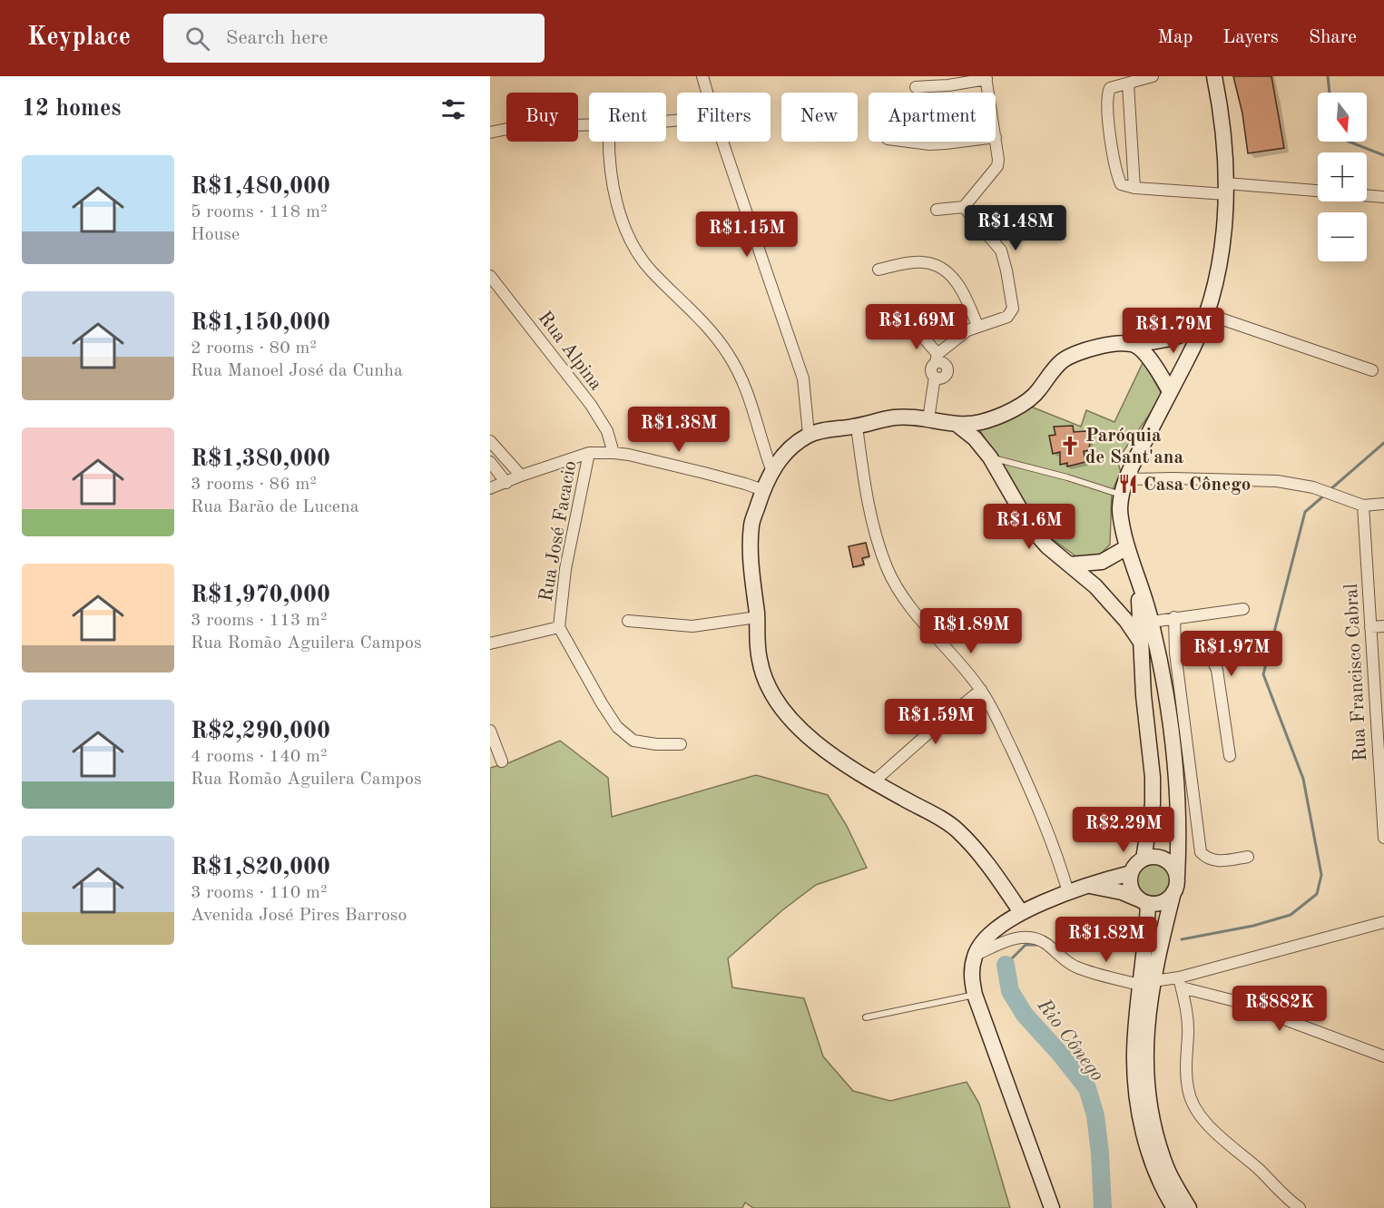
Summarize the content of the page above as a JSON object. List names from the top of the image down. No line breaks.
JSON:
{"streets":{"street":["Rua Alpina","Rua José Facacio","Rua Francisco Cabral"]},"water":["Rio Cônego"],"places":{"church":["Paróquia de Sant'ana"],"restaurant":["Casa Cônego"]},"north":"bottom","page":{"header":"Keyplace","search":"Search here","nav":["Map","Layers","Share"],"heading":"12 homes","map_buttons":["+","−"],"chip":["Buy","Rent","Filters","New","Apartment"],"list":[{"name":"R$1,480,000","note":"5 rooms · 118 m² · House"},{"name":"R$1,150,000","note":"2 rooms · 80 m² · Rua Manoel José da Cunha"},{"name":"R$1,380,000","note":"3 rooms · 86 m² · Rua Barão de Lucena"},{"name":"R$1,970,000","note":"3 rooms · 113 m² · Rua Romão Aguilera Campos"},{"name":"R$2,290,000","note":"4 rooms · 140 m² · Rua Romão Aguilera Campos"},{"name":"R$1,820,000","note":"3 rooms · 110 m² · Avenida José Pires Barroso"}],"price":["R$1.48M","R$1.15M","R$1.69M","R$1.79M","R$1.38M","R$1.6M","R$1.89M","R$1.97M","R$1.59M","R$2.29M","R$1.82M","R$882K"]}}
